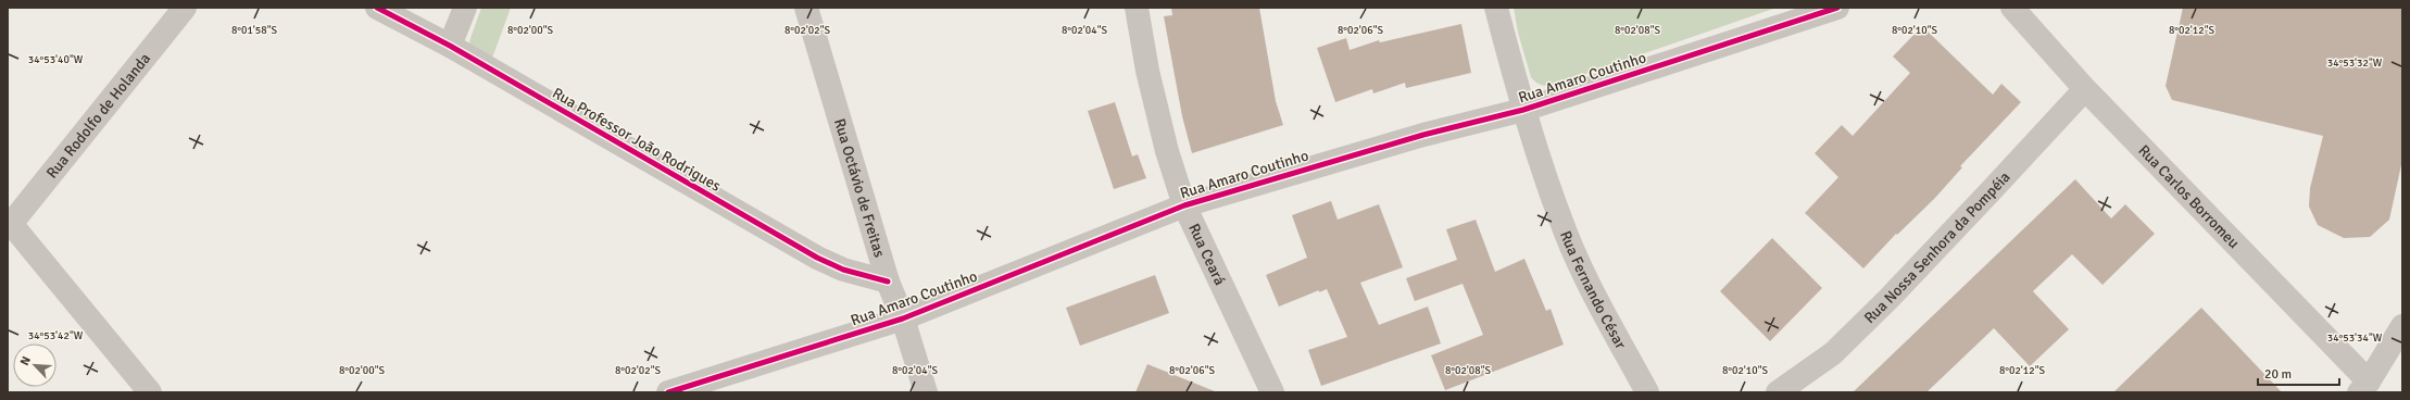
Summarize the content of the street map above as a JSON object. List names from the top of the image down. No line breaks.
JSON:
{"streets":{"street":["Rua Amaro Coutinho","Rua Rodolfo de Holanda","Rua Professor João Rodrigues","Rua Octávio de Freitas","Rua Carlos Borromeu","Rua Nossa Senhora da Pompéia","Rua Ceará","Rua Fernando César"]},"crossings":[["Rua Amaro Coutinho","Rua Octávio de Freitas"],["Rua Amaro Coutinho","Rua Ceará"],["Rua Amaro Coutinho","Rua Fernando César"],["Rua Professor João Rodrigues","Rua Octávio de Freitas"],["Rua Carlos Borromeu","Rua Nossa Senhora da Pompéia"]],"scale_bar":"20 m","north":"top left","coordinates":["8°01'58\"S","8°02'00\"S","8°02'02\"S","8°02'04\"S","8°02'06\"S","8°02'08\"S","8°02'10\"S","8°02'12\"S","34°53'40\"W","34°53'32\"W","34°53'42\"W","34°53'34\"W"]}
